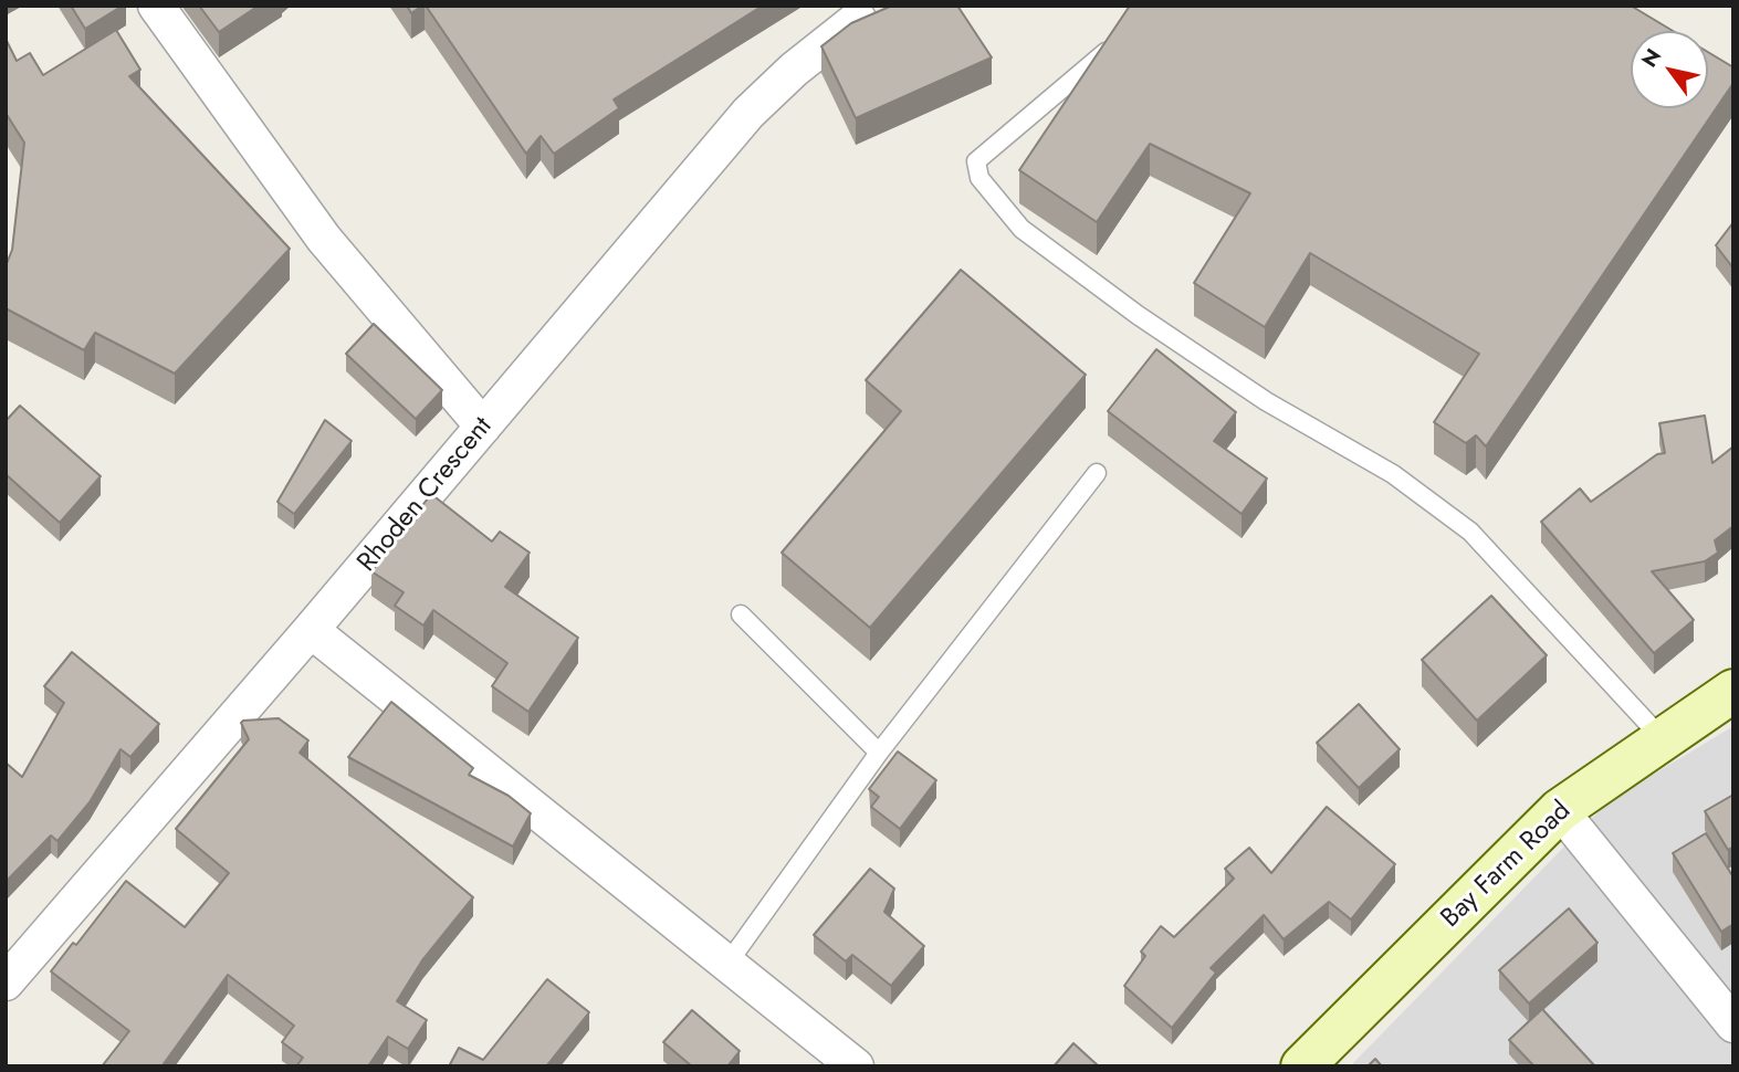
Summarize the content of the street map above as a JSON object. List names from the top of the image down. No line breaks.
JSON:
{"streets":{"street":["Rhoden Crescent","Bay Farm Road"]},"north":"top left"}
